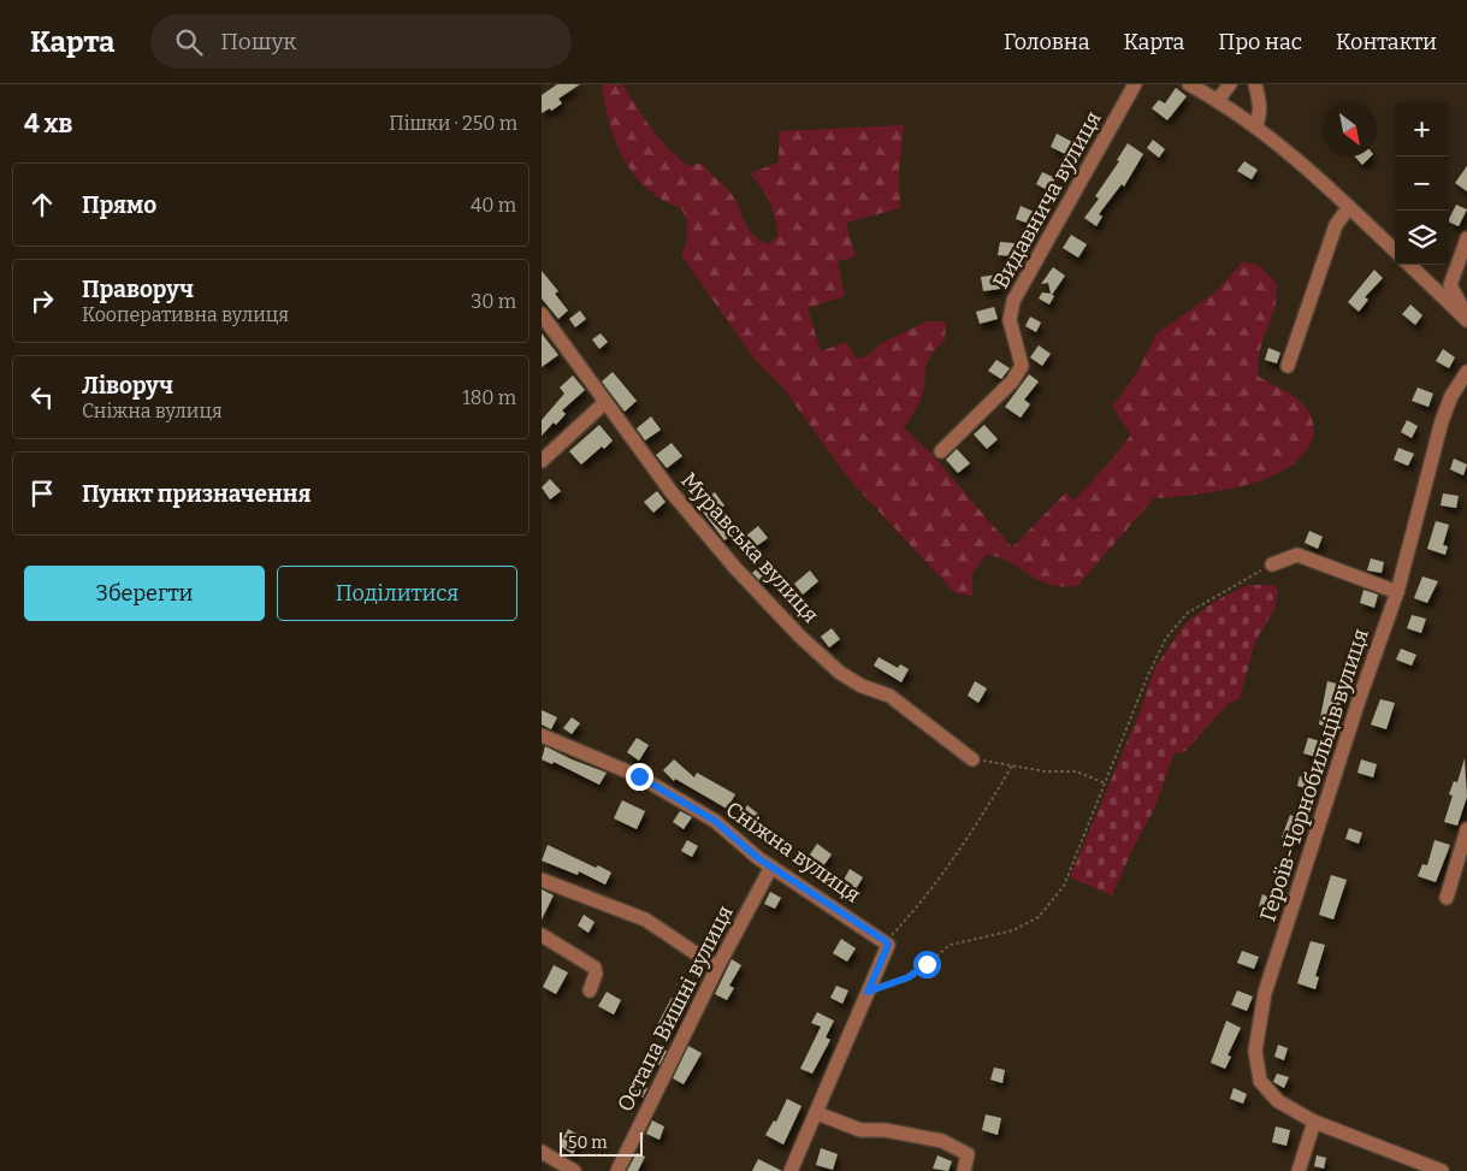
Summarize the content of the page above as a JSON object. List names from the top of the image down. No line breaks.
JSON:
{"streets":{"street":["Видавнича вулиця","Муравська вулиця","Героїв-Чорнобильців вулиця","Сніжна вулиця","Остапа Вишні вулиця"]},"crossings":[["Сніжна вулиця","Остапа Вишні вулиця"]],"scale_bar":"50 m","north":"bottom right","page":{"header":"Карта","search":"Пошук","nav":["Головна","Карта","Про нас","Контакти"],"heading":["4 хв","Пішки · 250 m"],"map_buttons":["+","−"],"list":[["Прямо","40 m"],["Праворуч","Кооперативна вулиця","30 m"],["Ліворуч","Сніжна вулиця","180 m"],"Пункт призначення"],"buttons":["Зберегти","Поділитися"],"scale":"50 m"}}
